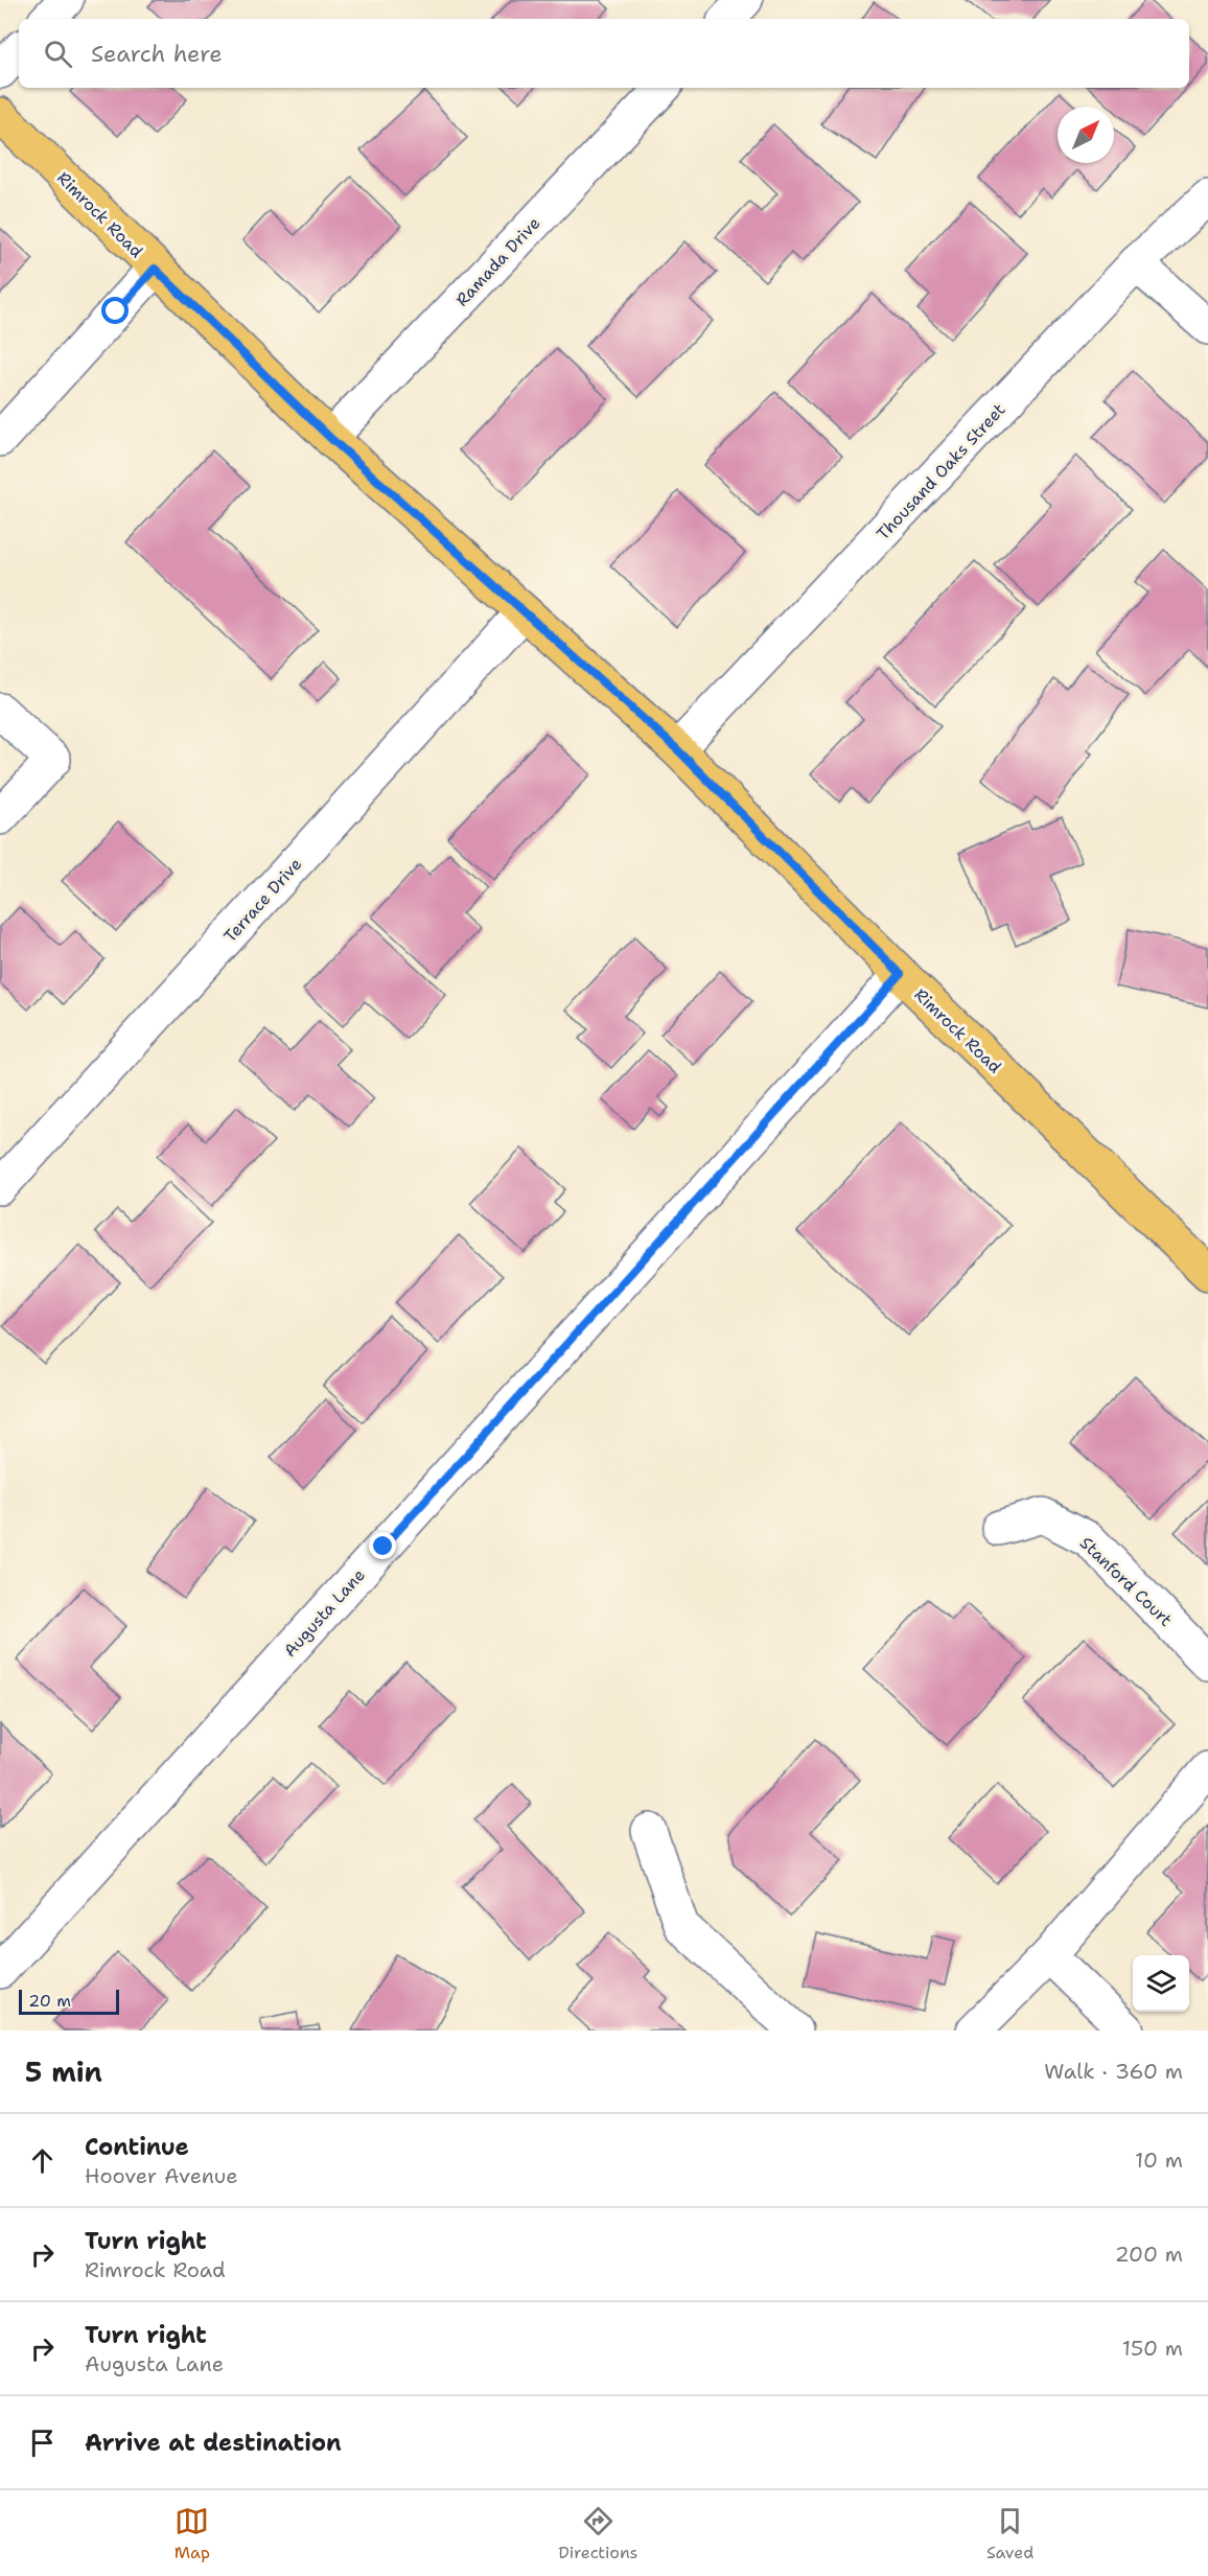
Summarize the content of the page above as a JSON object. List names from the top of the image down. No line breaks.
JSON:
{"streets":{"main road":["Rimrock Road"],"street":["Ramada Drive","Thousand Oaks Street","Terrace Drive","Stanford Court","Augusta Lane"]},"crossings":[["Rimrock Road","Ramada Drive"],["Rimrock Road","Thousand Oaks Street"],["Rimrock Road","Terrace Drive"],["Rimrock Road","Augusta Lane"]],"scale_bar":"20 m","north":"top right","page":{"search":"Search here","scale":"20 m","heading":["5 min","Walk · 360 m"],"list":[["Continue","Hoover Avenue","10 m"],["Turn right","Rimrock Road","200 m"],["Turn right","Augusta Lane","150 m"],"Arrive at destination"],"nav":["Map","Directions","Saved"]}}
